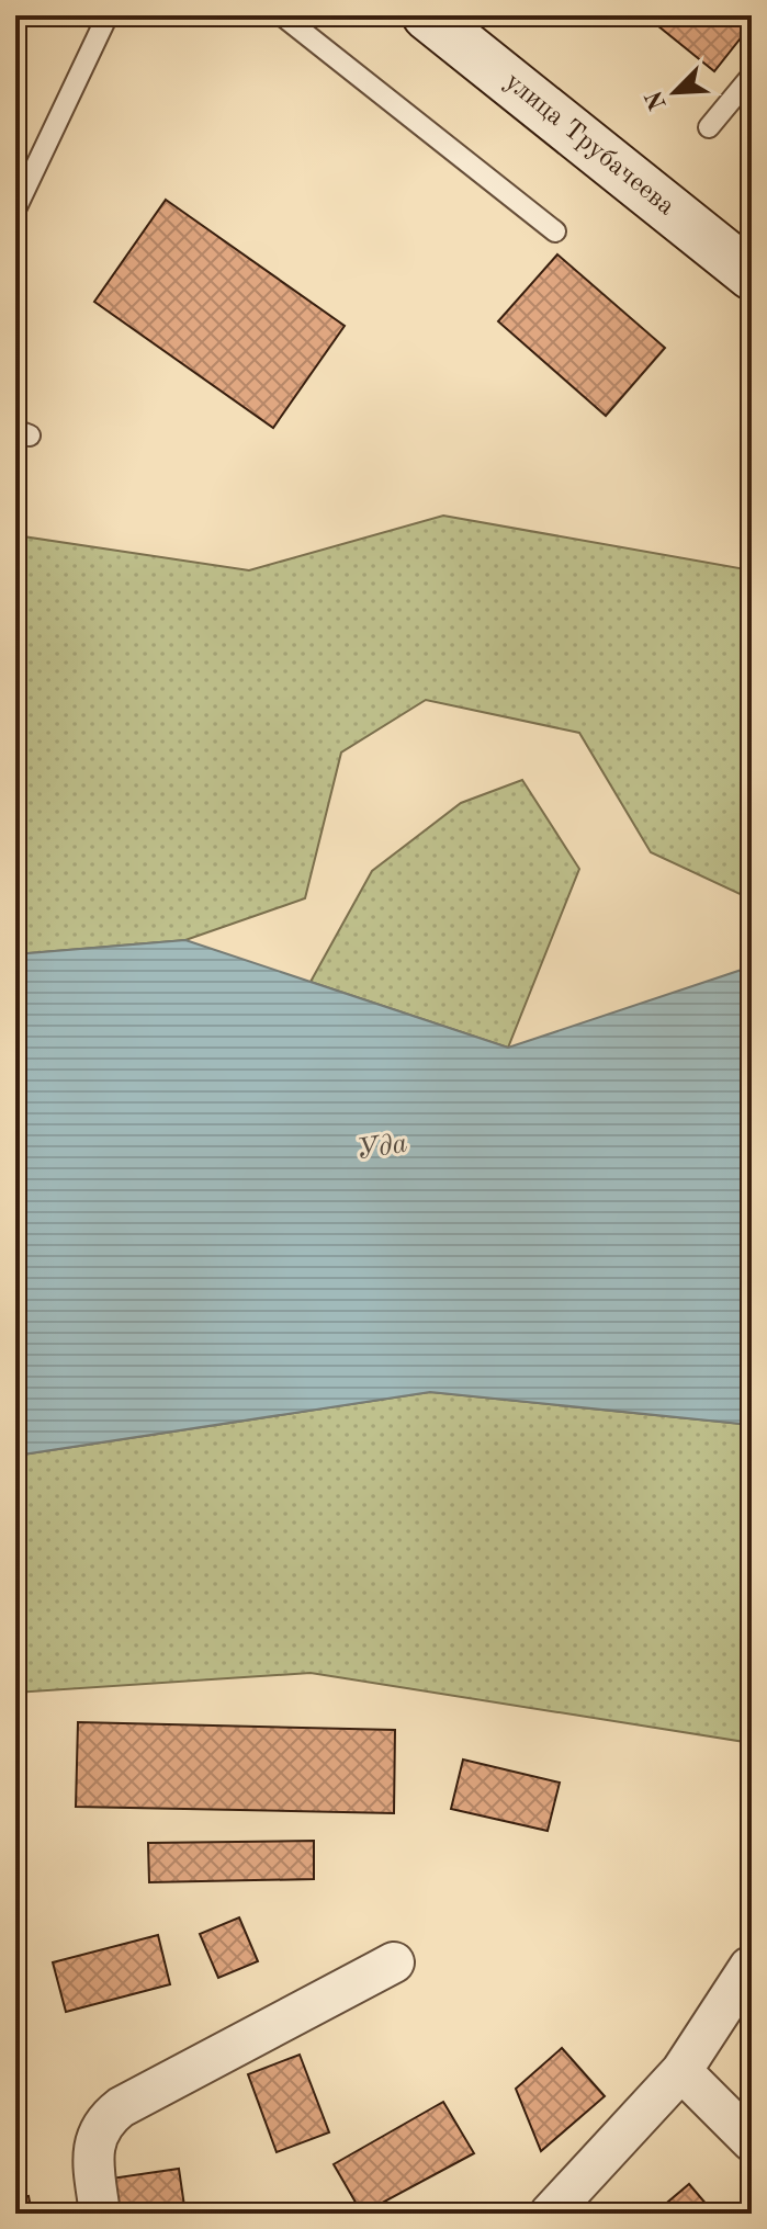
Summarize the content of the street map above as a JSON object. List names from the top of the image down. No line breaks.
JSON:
{"streets":{"main road":["улица Трубачеева"]},"water":["Уда"],"north":"bottom left"}
